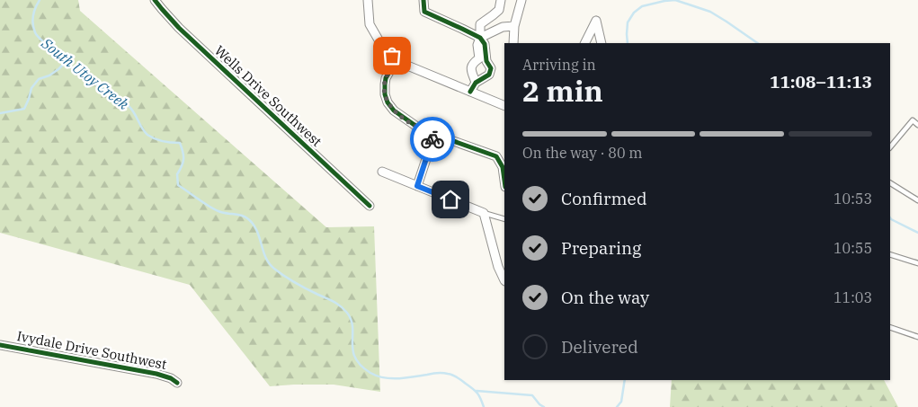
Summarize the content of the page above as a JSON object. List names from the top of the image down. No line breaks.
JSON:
{"streets":{"street":["Wells Drive Southwest","Ivydale Drive Southwest"]},"water":["South Utoy Creek"],"page":{"heading":["2 min","Arriving in","11:08–11:13"],"bar":"On the way · 80 m","list":[["Confirmed","10:53"],["Preparing","10:55"],["On the way","11:03"],"Delivered"]}}
